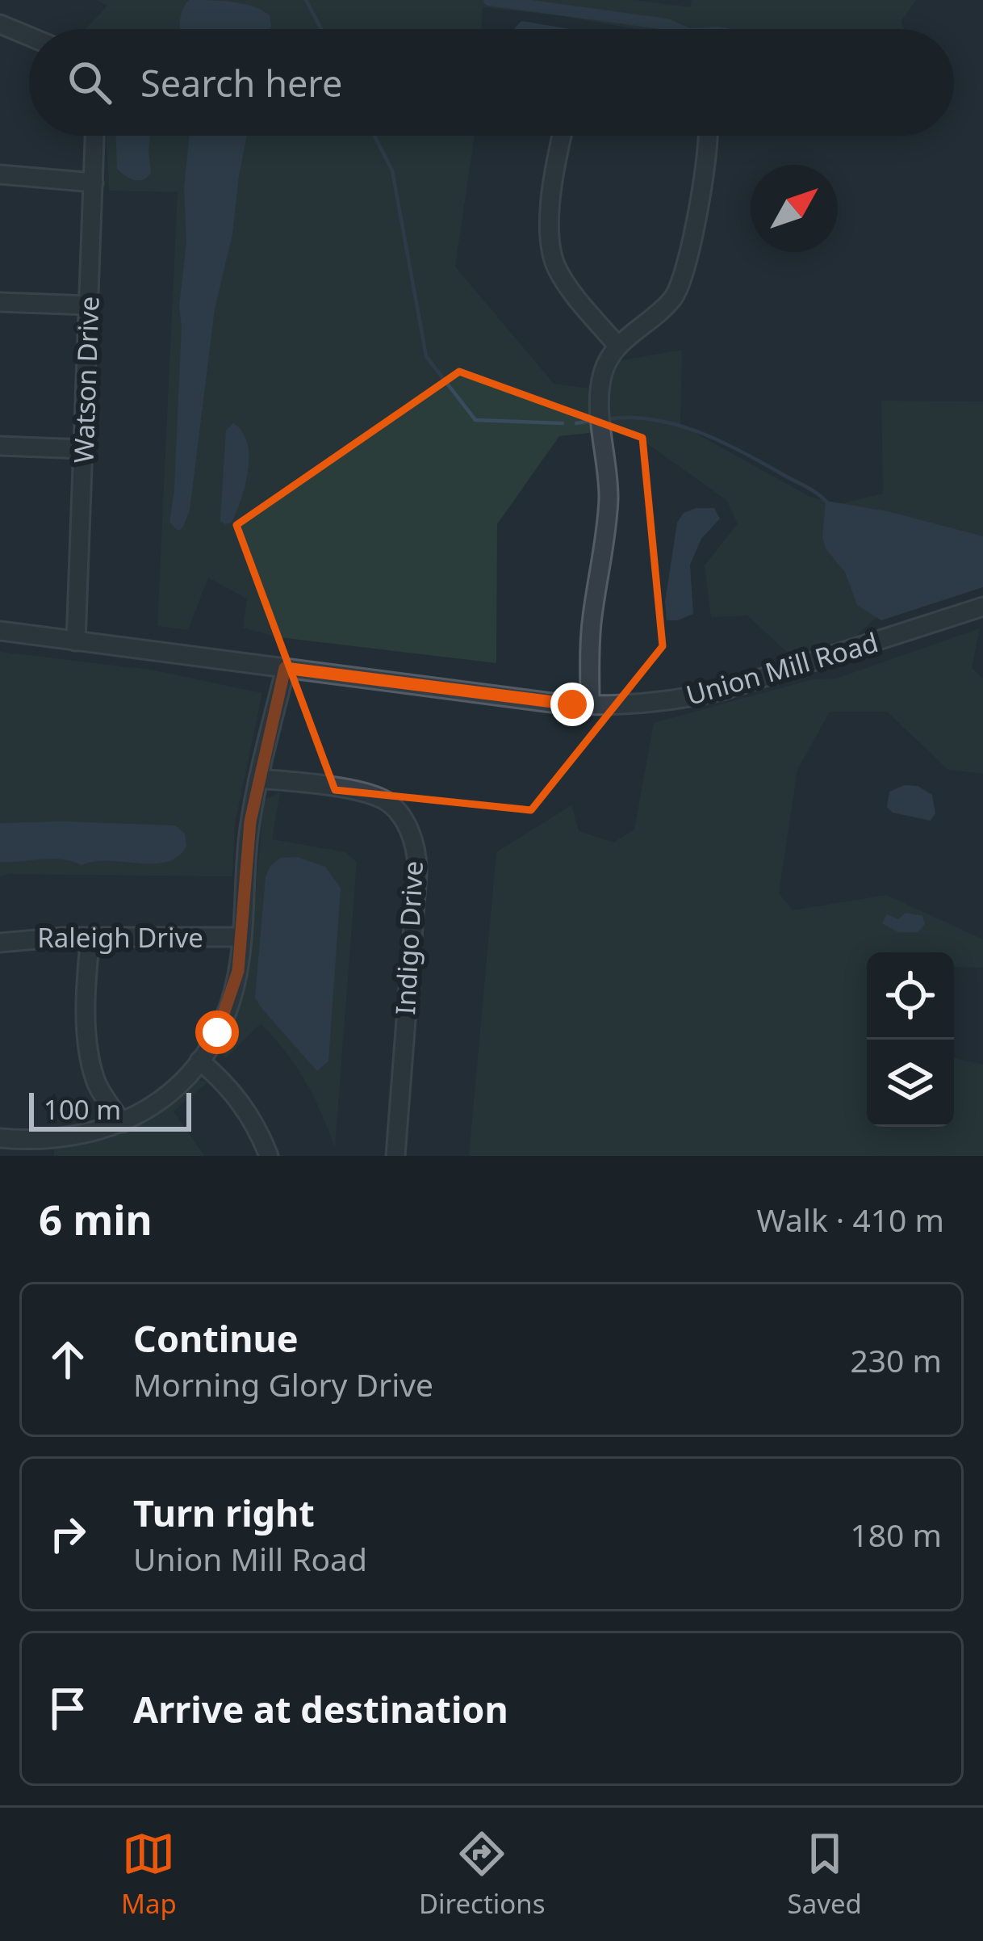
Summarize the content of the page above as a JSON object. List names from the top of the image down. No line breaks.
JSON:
{"streets":{"street":["Watson Drive","Union Mill Road","Raleigh Drive","Indigo Drive"]},"crossings":[["Watson Drive","Union Mill Road"]],"scale_bar":"100 m","north":"top right","page":{"search":"Search here","scale":"100 m","heading":["6 min","Walk · 410 m"],"list":[["Continue","Morning Glory Drive","230 m"],["Turn right","Union Mill Road","180 m"],"Arrive at destination"],"nav":["Map","Directions","Saved"]}}
